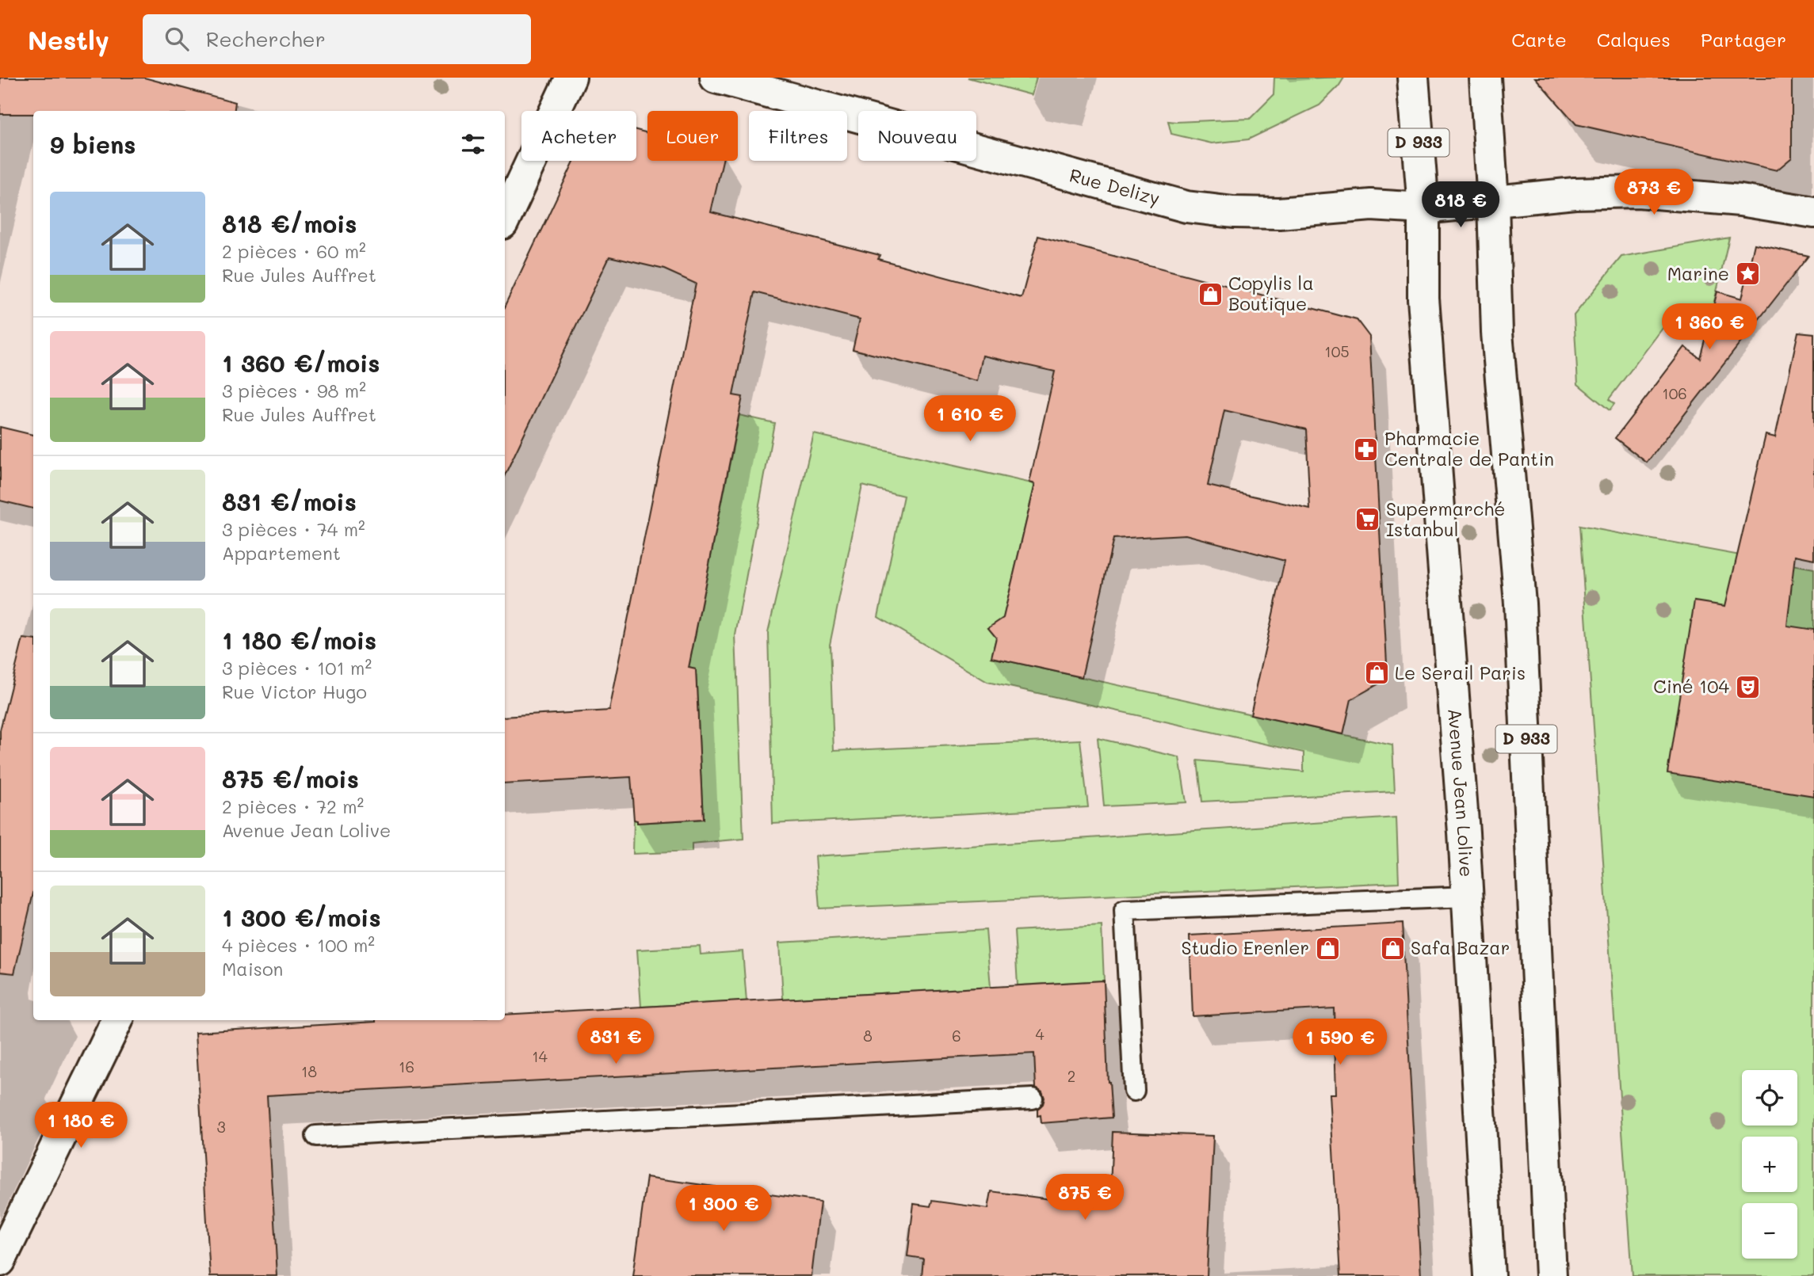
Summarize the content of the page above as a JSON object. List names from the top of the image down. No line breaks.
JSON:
{"streets":{"main road":["D 933","Rue Delizy","Avenue Jean Lolive"]},"crossings":[["D 933","Rue Delizy"],["Rue Delizy","Avenue Jean Lolive"]],"places":{"place":["Marine"],"shop":["Copylis la Boutique","Le Serail Paris","Studio Erenler","Safa Bazar"],"pharmacy":["Pharmacie Centrale de Pantin"],"supermarket":["Supermarché Istanbul"],"theatre":["Ciné 104"]},"house_numbers":["105","106","4","8","6","14","16","18","2","3"],"page":{"header":"Nestly","search":"Rechercher","nav":["Carte","Calques","Partager"],"chip":["Acheter","Louer","Filtres","Nouveau"],"heading":"9 biens","price":["873 €","818 €","1 360 €","1 610 €","831 €","1 590 €","1 180 €","875 €","1 300 €"],"list":[{"name":"818 €/mois","note":"2 pièces · 60 m² · Rue Jules Auffret"},{"name":"1 360 €/mois","note":"3 pièces · 98 m² · Rue Jules Auffret"},{"name":"831 €/mois","note":"3 pièces · 74 m² · Appartement"},{"name":"1 180 €/mois","note":"3 pièces · 101 m² · Rue Victor Hugo"},{"name":"875 €/mois","note":"2 pièces · 72 m² · Avenue Jean Lolive"},{"name":"1 300 €/mois","note":"4 pièces · 100 m² · Maison"}],"map_buttons":["+","−"]}}
